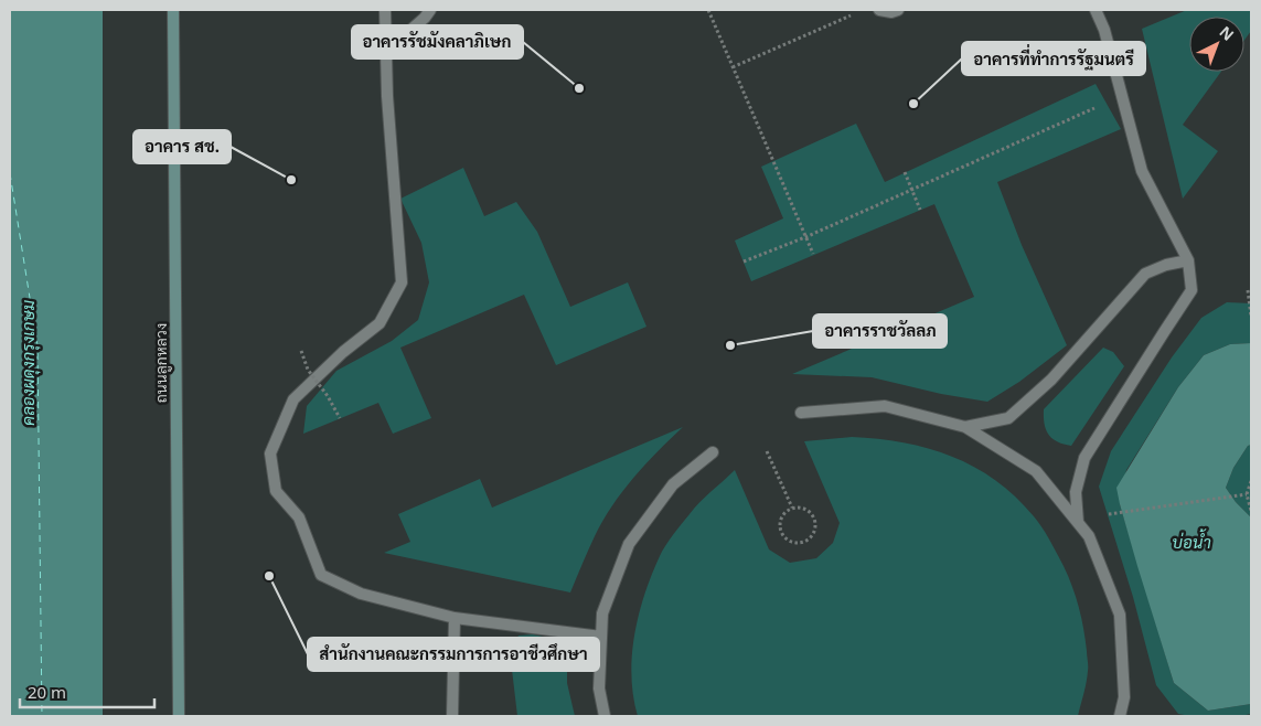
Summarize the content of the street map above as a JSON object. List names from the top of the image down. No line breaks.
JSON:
{"streets":{"street":["ถนนลูกหลวง"]},"water":["คลองผดุงกรุงเกษม","บ่อน้ำ"],"places":["อาคารรัชมังคลาภิเษก","อาคารที่ทำการรัฐมนตรี","อาคาร สช.","อาคารราชวัลลภ","สำนักงานคณะกรรมการการอาชีวศึกษา"],"scale_bar":"20 m","north":"top right"}
